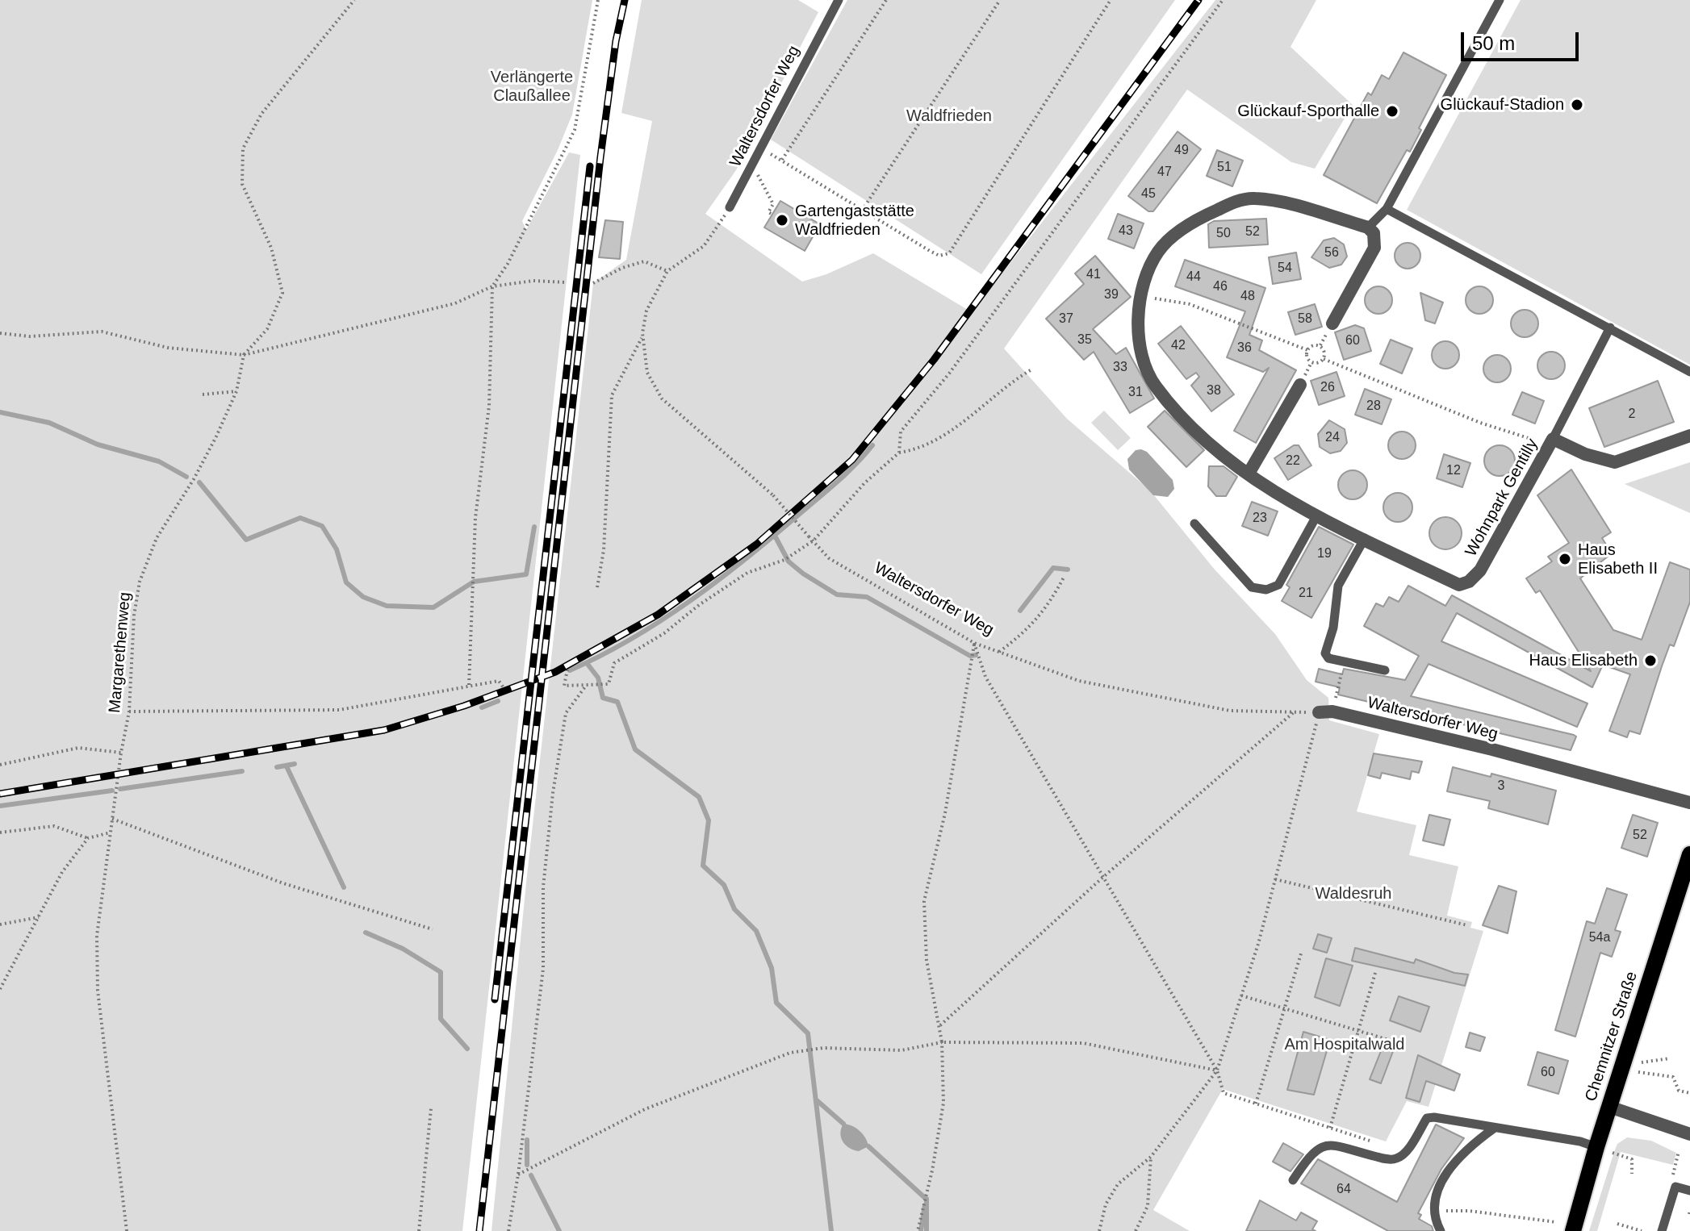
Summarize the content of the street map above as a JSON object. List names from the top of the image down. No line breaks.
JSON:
{"streets":{"main road":["Chemnitzer Straße"],"street":["Waltersdorfer Weg","Wohnpark Gentilly"],"path":["Margarethenweg"]},"parks":["Verlängerte Claußallee","Waldfrieden","Waldesruh","Am Hospitalwald"],"places":["Glückauf-Stadion","Glückauf-Sporthalle","Gartengaststätte Waldfrieden","Haus Elisabeth II","Haus Elisabeth"],"house_numbers":["49","51","47","45","43","52","50","56","54","41","44","46","39","48","37","58","35","60","42","36","33","26","38","31","28","2","24","22","12","23","19","21","3","52","54a","60","64"],"scale_bar":"50 m"}
